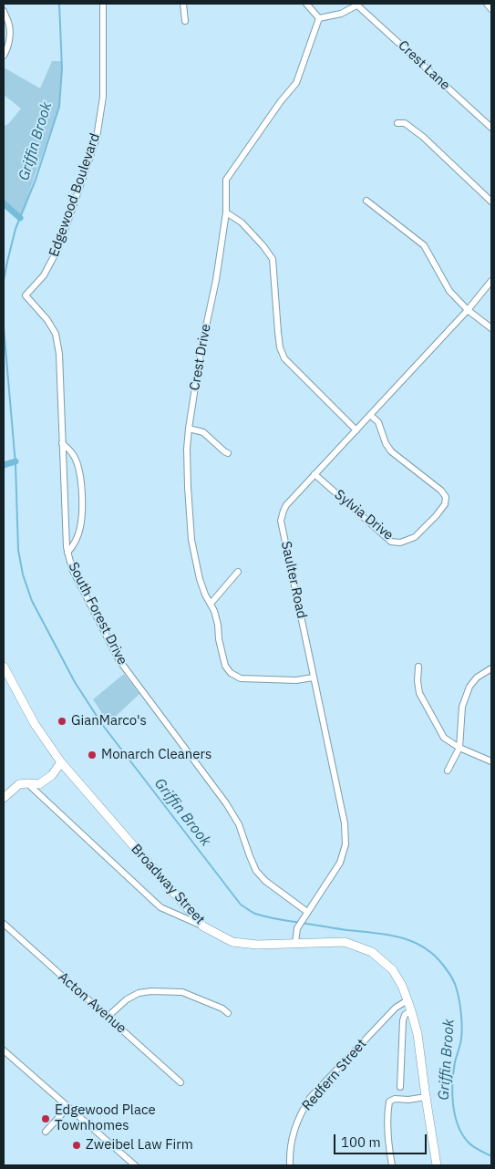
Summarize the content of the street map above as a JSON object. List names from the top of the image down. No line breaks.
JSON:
{"streets":{"street":["Crest Lane","Edgewood Boulevard","Crest Drive","Sylvia Drive","Saulter Road","South Forest Drive","Broadway Street","Acton Avenue","Redfern Street"]},"crossings":[["Edgewood Boulevard","South Forest Drive"],["Crest Drive","Saulter Road"],["Sylvia Drive","Saulter Road"],["Saulter Road","South Forest Drive"],["Saulter Road","Broadway Street"],["Broadway Street","Redfern Street"]],"water":["Griffin Brook"],"places":["GianMarco's","Monarch Cleaners","Edgewood Place Townhomes","Zweibel Law Firm"],"scale_bar":"100 m"}
